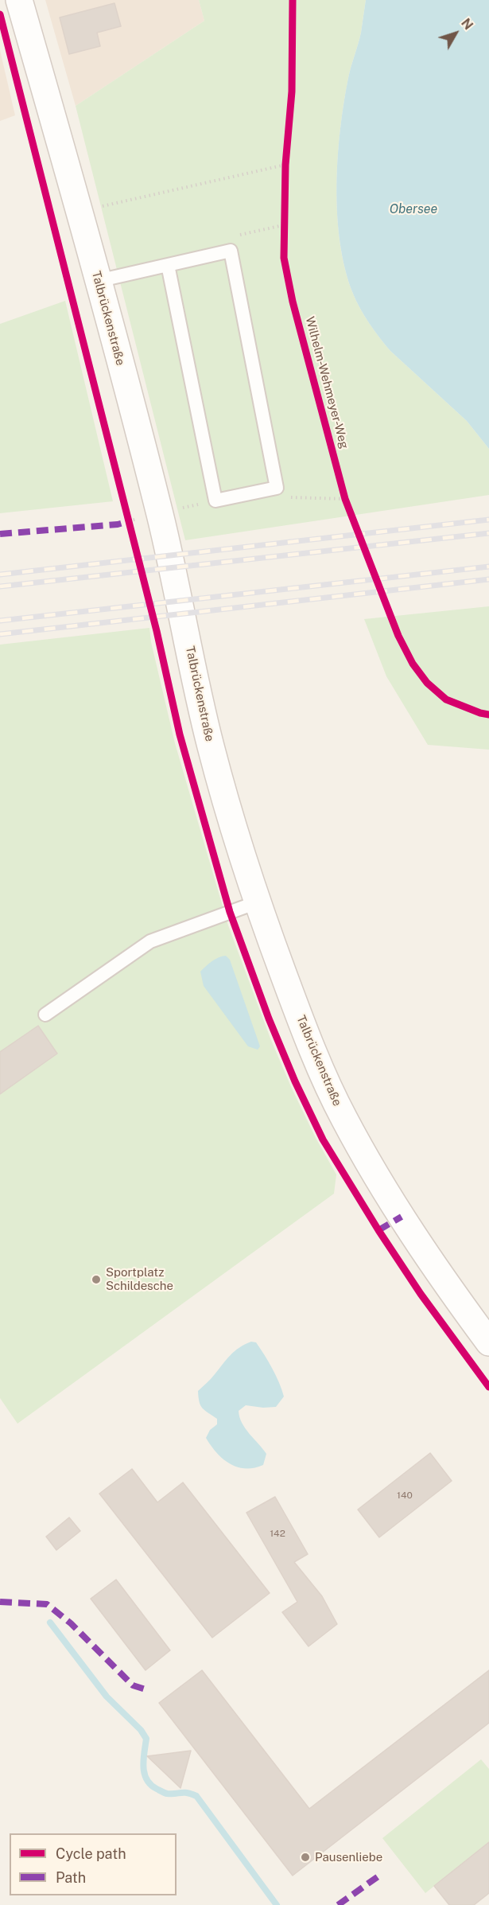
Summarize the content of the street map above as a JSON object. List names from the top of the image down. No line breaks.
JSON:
{"streets":{"main road":["Talbrückenstraße"],"cycle path":["Wilhelm-Wehmeyer-Weg"]},"water":["Obersee"],"places":["Sportplatz Schildesche","Pausenliebe"],"house_numbers":["140","142"],"legend":["Cycle path","Path"],"north":"top right"}
